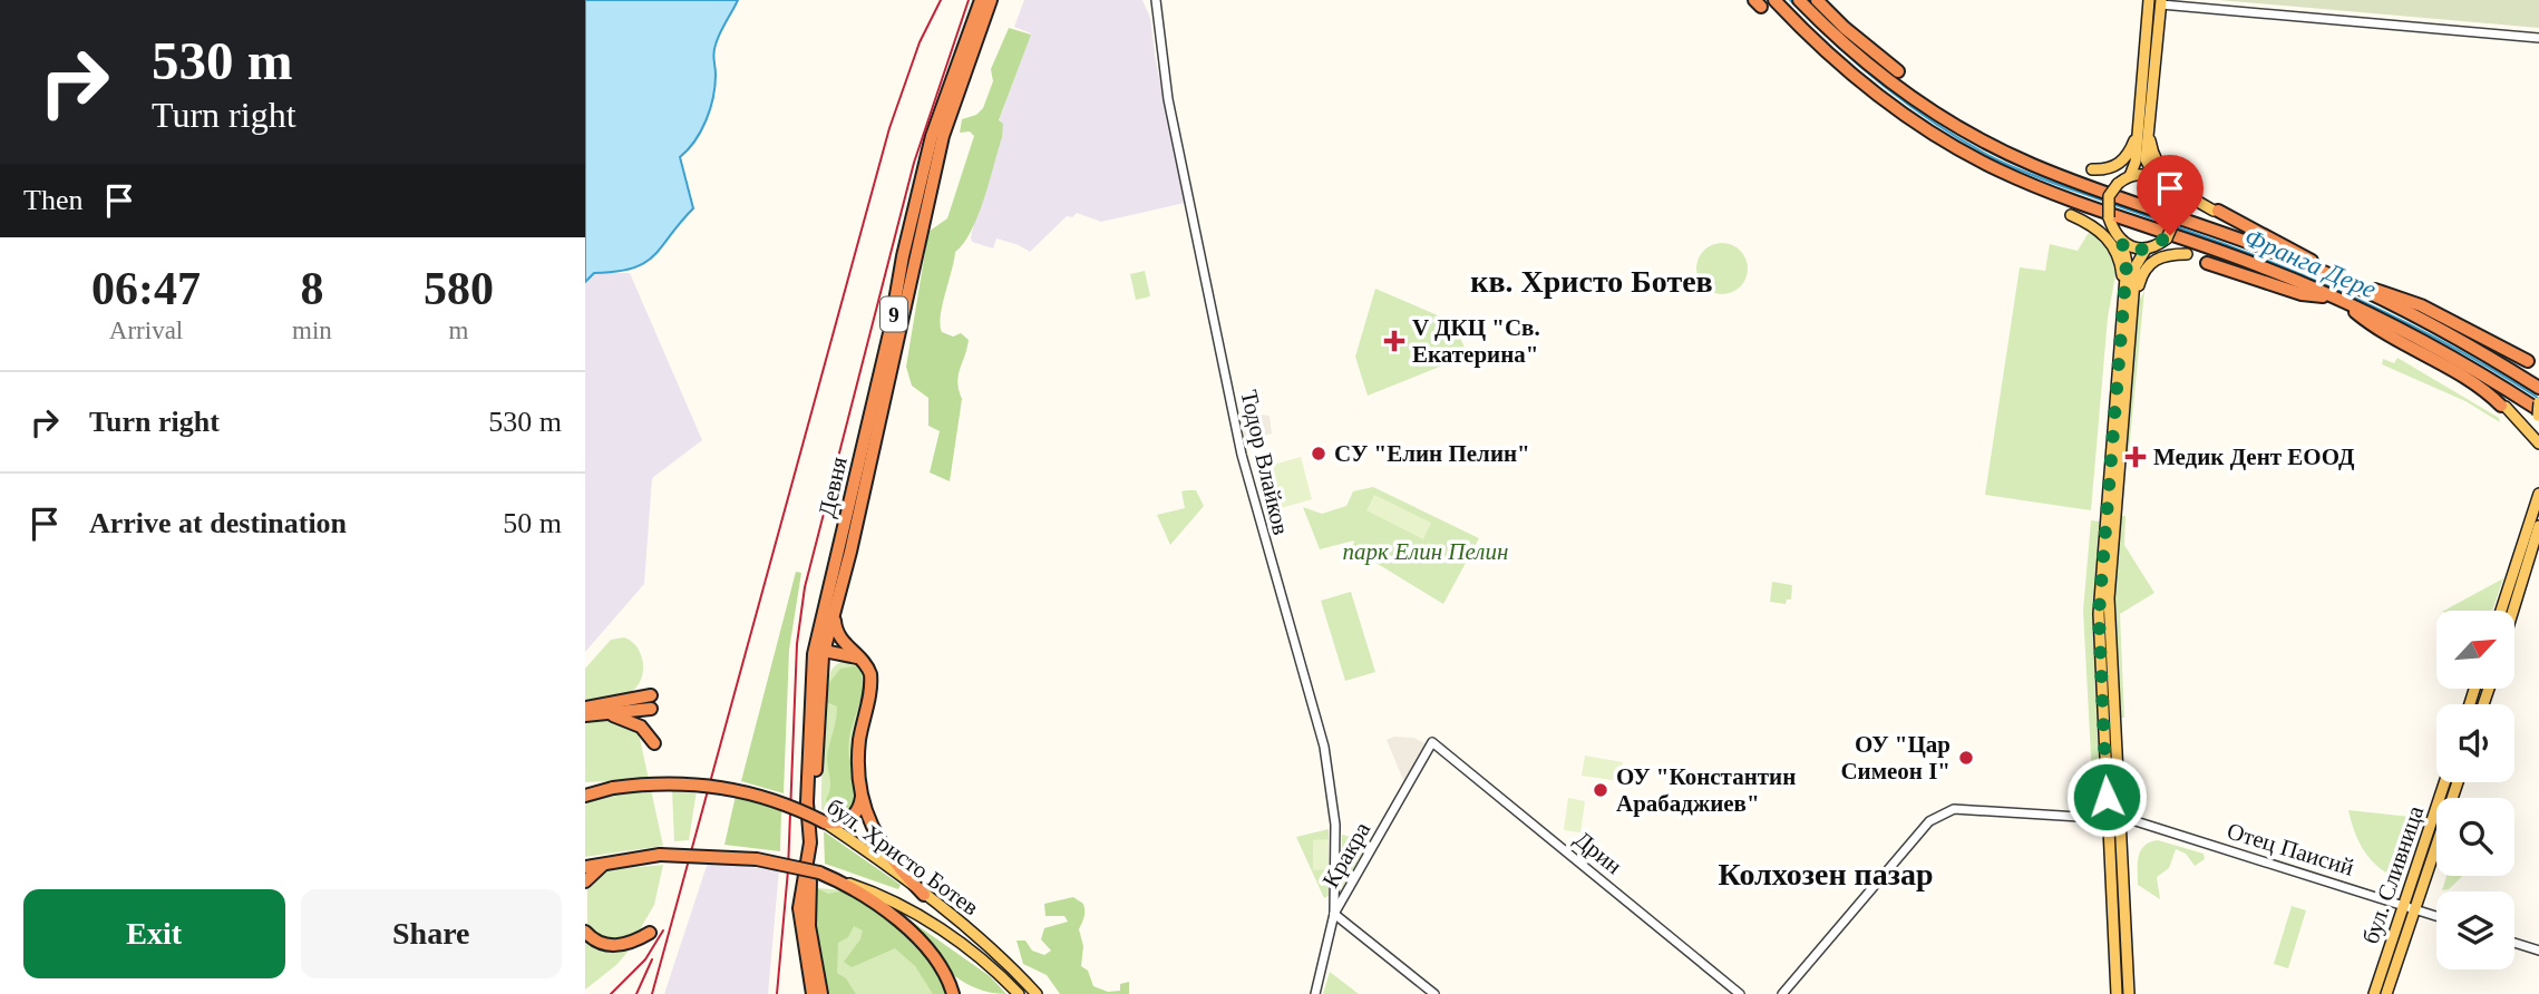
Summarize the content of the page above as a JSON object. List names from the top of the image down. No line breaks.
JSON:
{"streets":{"highway":["9","Девня","бул. Христо Ботев"],"main road":["бул. Сливница"],"street":["Тодор Влайков","Отец Паисий","Дрин","Кракра"]},"crossings":[["Тодор Влайков","Кракра"],["Отец Паисий","бул. Сливница"],["Дрин","Кракра"]],"districts":["кв. Христо Ботев","Колхозен пазар"],"water":["Франга Дере"],"parks":["парк Елин Пелин"],"places":{"health":["V ДКЦ \"Св. Екатерина\"","Медик Дент ЕООД"],"other":["СУ \"Елин Пелин\"","ОУ \"Цар Симеон I\"","ОУ \"Константин Арабаджиев\""]},"north":"top right","page":{"turn":["530 m","Turn right"],"then":"Then","eta":["06:47","Arrival","8","min","580","m"],"list":[{"name":"Turn right","value":"530 m"},{"name":"Arrive at destination","value":"50 m"}],"buttons":["Exit","Share"]}}
